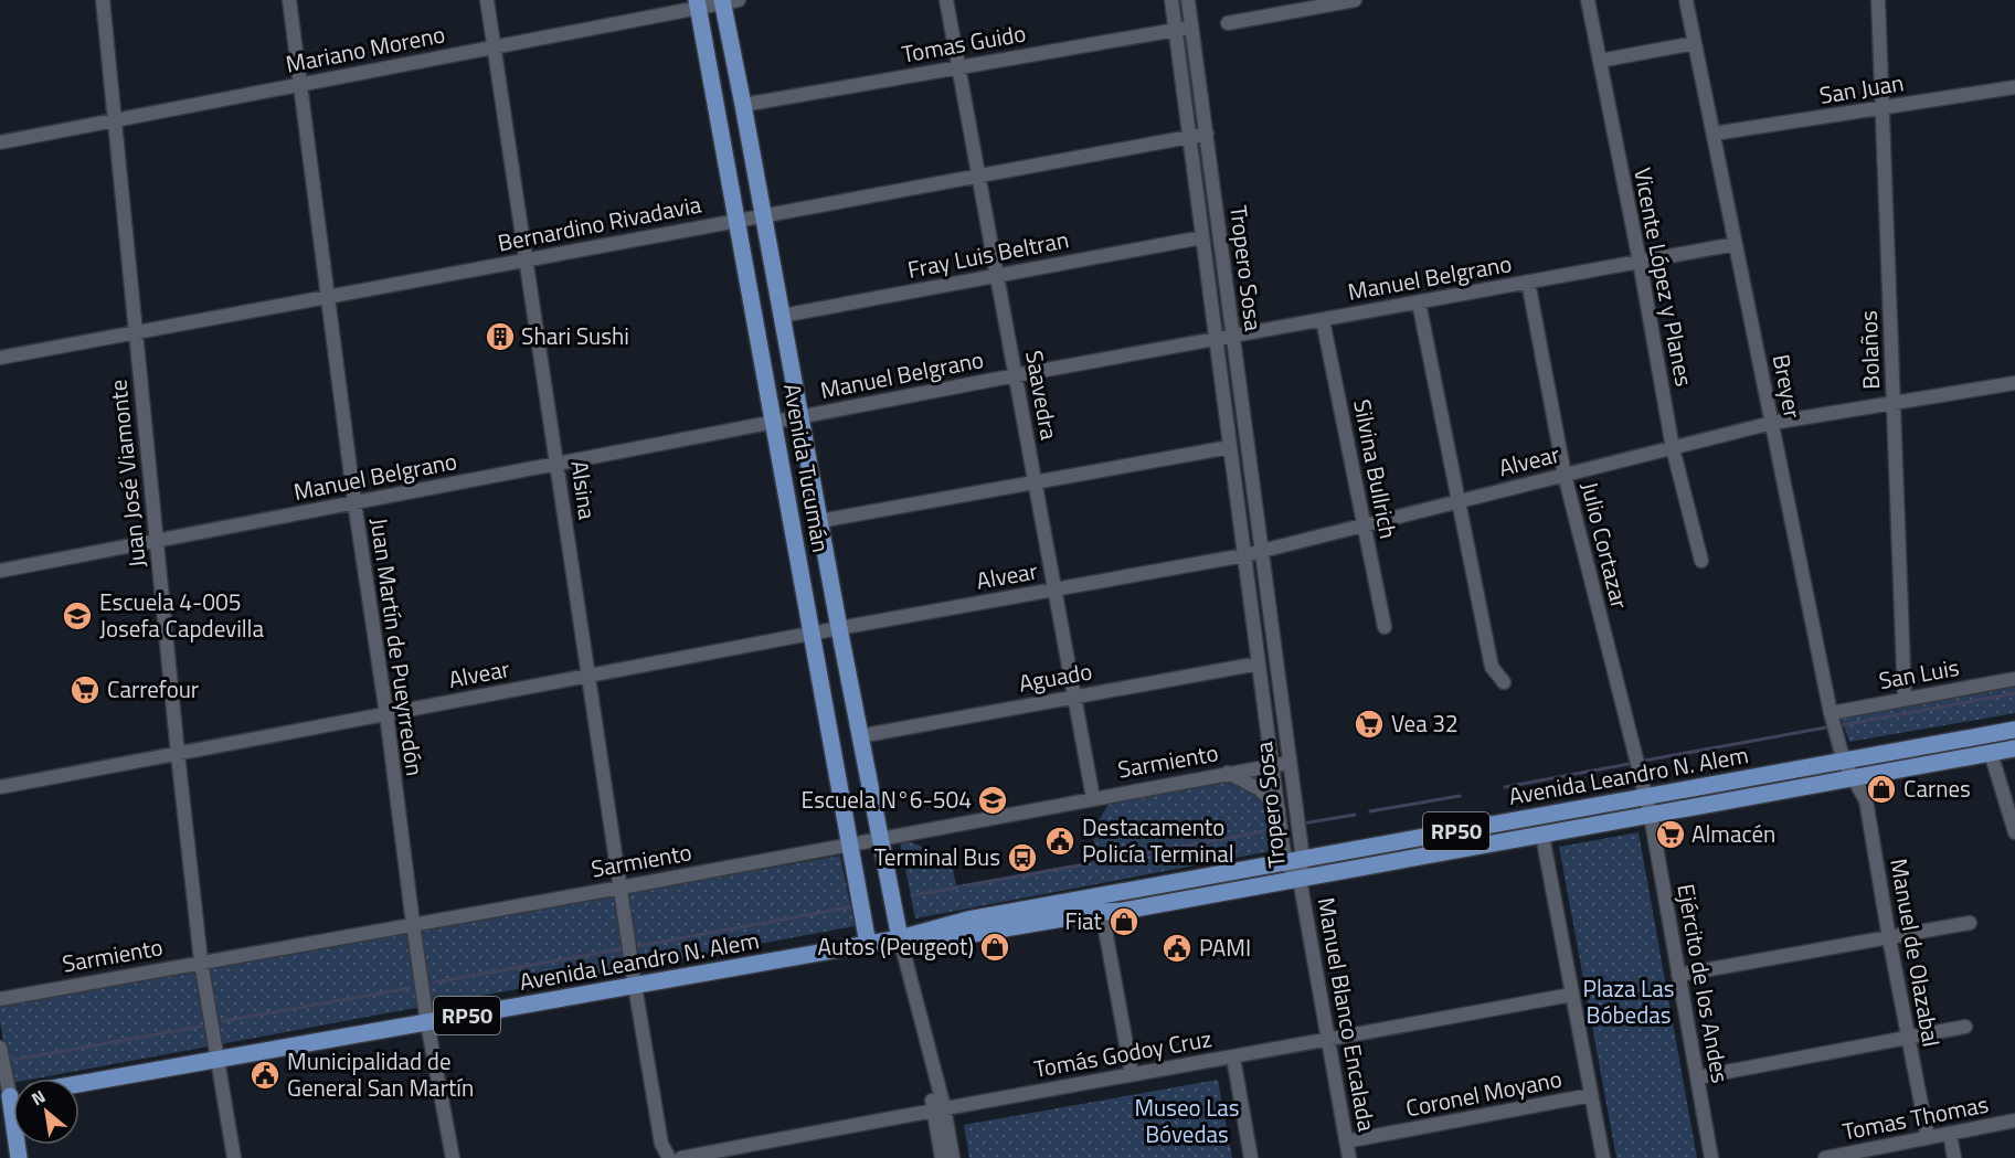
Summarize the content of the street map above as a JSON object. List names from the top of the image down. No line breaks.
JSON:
{"streets":{"main road":["Avenida Tucumán","Avenida Leandro N. Alem","RP50"],"street":["Tomas Guido","Mariano Moreno","San Juan","Bernardino Rivadavia","Fray Luis Beltran","Tropero Sosa","Vicente López y Planes","Manuel Belgrano","Bolaños","Breyer","Saavedra","Alvear","Silvina Bullrich","Juan José Viamonte","Alsina","Julio Cortazar","Juan Martín de Pueyrredón","San Luis","Aguado","Sarmiento","Manuel de Olazabal","Ejército de los Andes","Manuel Blanco Encalada","Tomás Godoy Cruz","Coronel Moyano","Tomas Thomas"]},"crossings":[["Tomas Guido","Tropero Sosa"],["Tomas Guido","Saavedra"],["Tomas Guido","Avenida Tucumán"],["Mariano Moreno","Avenida Tucumán"],["Mariano Moreno","Juan José Viamonte"],["Mariano Moreno","Alsina"],["Mariano Moreno","Juan Martín de Pueyrredón"],["San Juan","Bolaños"],["San Juan","Breyer"],["Bernardino Rivadavia","Tropero Sosa"],["Bernardino Rivadavia","Saavedra"],["Bernardino Rivadavia","Avenida Tucumán"],["Bernardino Rivadavia","Juan José Viamonte"],["Bernardino Rivadavia","Alsina"],["Bernardino Rivadavia","Juan Martín de Pueyrredón"],["Fray Luis Beltran","Tropero Sosa"],["Fray Luis Beltran","Saavedra"],["Fray Luis Beltran","Avenida Tucumán"],["Tropero Sosa","Manuel Belgrano"],["Tropero Sosa","Alvear"],["Tropero Sosa","Aguado"],["Tropero Sosa","Sarmiento"],["Tropero Sosa","Avenida Leandro N. Alem"],["Tropero Sosa","Manuel Blanco Encalada"],["Vicente López y Planes","Manuel Belgrano"],["Vicente López y Planes","Alvear"],["Manuel Belgrano","Breyer"],["Manuel Belgrano","Saavedra"],["Manuel Belgrano","Avenida Tucumán"],["Manuel Belgrano","Silvina Bullrich"],["Manuel Belgrano","Juan José Viamonte"],["Manuel Belgrano","Alsina"],["Manuel Belgrano","Julio Cortazar"],["Manuel Belgrano","Juan Martín de Pueyrredón"],["Bolaños","Alvear"],["Bolaños","San Luis"],["Breyer","Alvear"],["Breyer","San Luis"],["Breyer","Avenida Leandro N. Alem"],["Breyer","Manuel de Olazabal"],["Saavedra","Alvear"],["Saavedra","Aguado"],["Saavedra","Sarmiento"],["Alvear","Avenida Tucumán"],["Alvear","Silvina Bullrich"],["Alvear","Juan José Viamonte"],["Alvear","Alsina"],["Alvear","Julio Cortazar"],["Alvear","Juan Martín de Pueyrredón"],["Avenida Tucumán","Aguado"],["Avenida Tucumán","Sarmiento"],["Avenida Tucumán","Avenida Leandro N. Alem"],["Juan José Viamonte","Sarmiento"],["Juan José Viamonte","Avenida Leandro N. Alem"],["Alsina","Sarmiento"],["Alsina","Avenida Leandro N. Alem"],["Julio Cortazar","Avenida Leandro N. Alem"],["Julio Cortazar","Ejército de los Andes"],["Juan Martín de Pueyrredón","Sarmiento"],["Juan Martín de Pueyrredón","Avenida Leandro N. Alem"],["Avenida Leandro N. Alem","Manuel de Olazabal"],["Avenida Leandro N. Alem","Ejército de los Andes"],["Avenida Leandro N. Alem","Manuel Blanco Encalada"],["Manuel de Olazabal","Tomas Thomas"],["Manuel Blanco Encalada","Tomás Godoy Cruz"],["Manuel Blanco Encalada","Coronel Moyano"]],"parks":["Plaza Las Bóbedas","Museo Las Bóvedas"],"places":{"building":["Shari Sushi"],"school or university":["Escuela 4-005 Josefa Capdevilla","Escuela N°6-504"],"supermarket":["Carrefour","Vea 32","Almacén"],"shop":["Carnes","Fiat","Autos (Peugeot)"],"public building":["Destacamento Policía Terminal","PAMI","Municipalidad de General San Martín"],"bus stop":["Terminal Bus"]},"north":"top left"}
